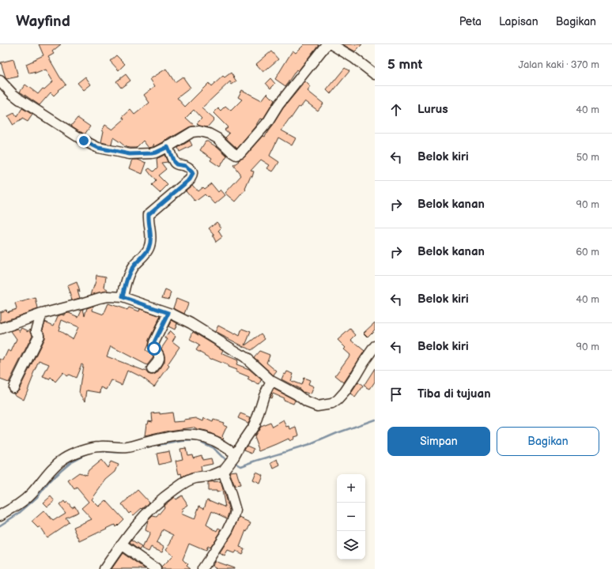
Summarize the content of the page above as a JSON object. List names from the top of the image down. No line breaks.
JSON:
{"page":{"header":"Wayfind","nav":["Peta","Lapisan","Bagikan"],"heading":["5 mnt","Jalan kaki · 370 m"],"list":[["Lurus","40 m"],["Belok kiri","50 m"],["Belok kanan","90 m"],["Belok kanan","60 m"],["Belok kiri","40 m"],["Belok kiri","90 m"],"Tiba di tujuan"],"buttons":["Simpan","Bagikan"],"map_buttons":["+","−"]}}
